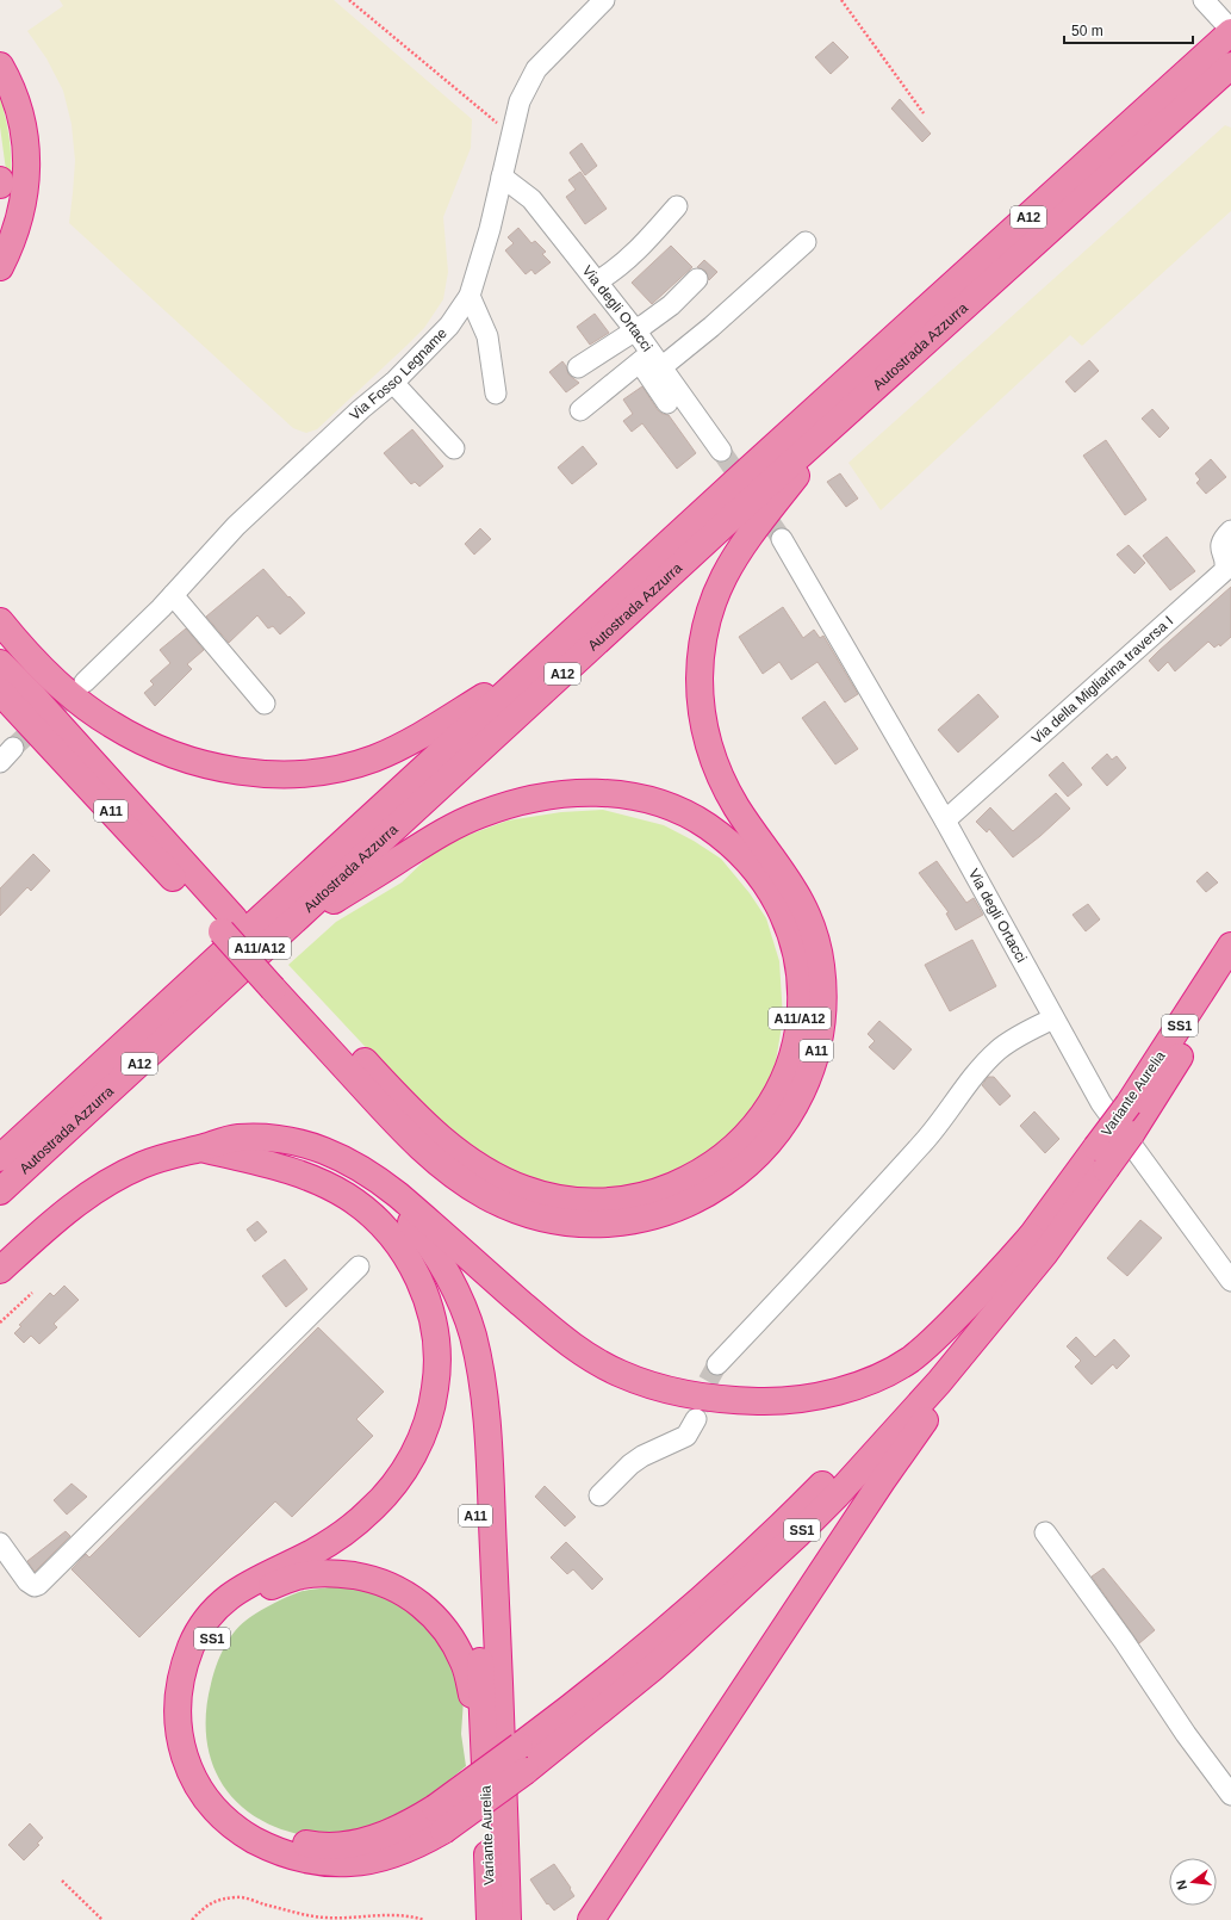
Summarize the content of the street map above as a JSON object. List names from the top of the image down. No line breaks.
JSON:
{"streets":{"highway":["A12","Autostrada Azzurra","A11","A11/A12","SS1","Variante Aurelia"],"street":["Via degli Ortacci","Via Fosso Legname","Via della Migliarina traversa I"]},"crossings":[["Via degli Ortacci","Via Fosso Legname"],["Via degli Ortacci","Via della Migliarina traversa I"],["Autostrada Azzurra","A11"],["Autostrada Azzurra","A11/A12"],["A11","A11/A12"],["A11","SS1"],["A11","Variante Aurelia"],["SS1","Variante Aurelia"]],"scale_bar":"50 m","north":"left"}
